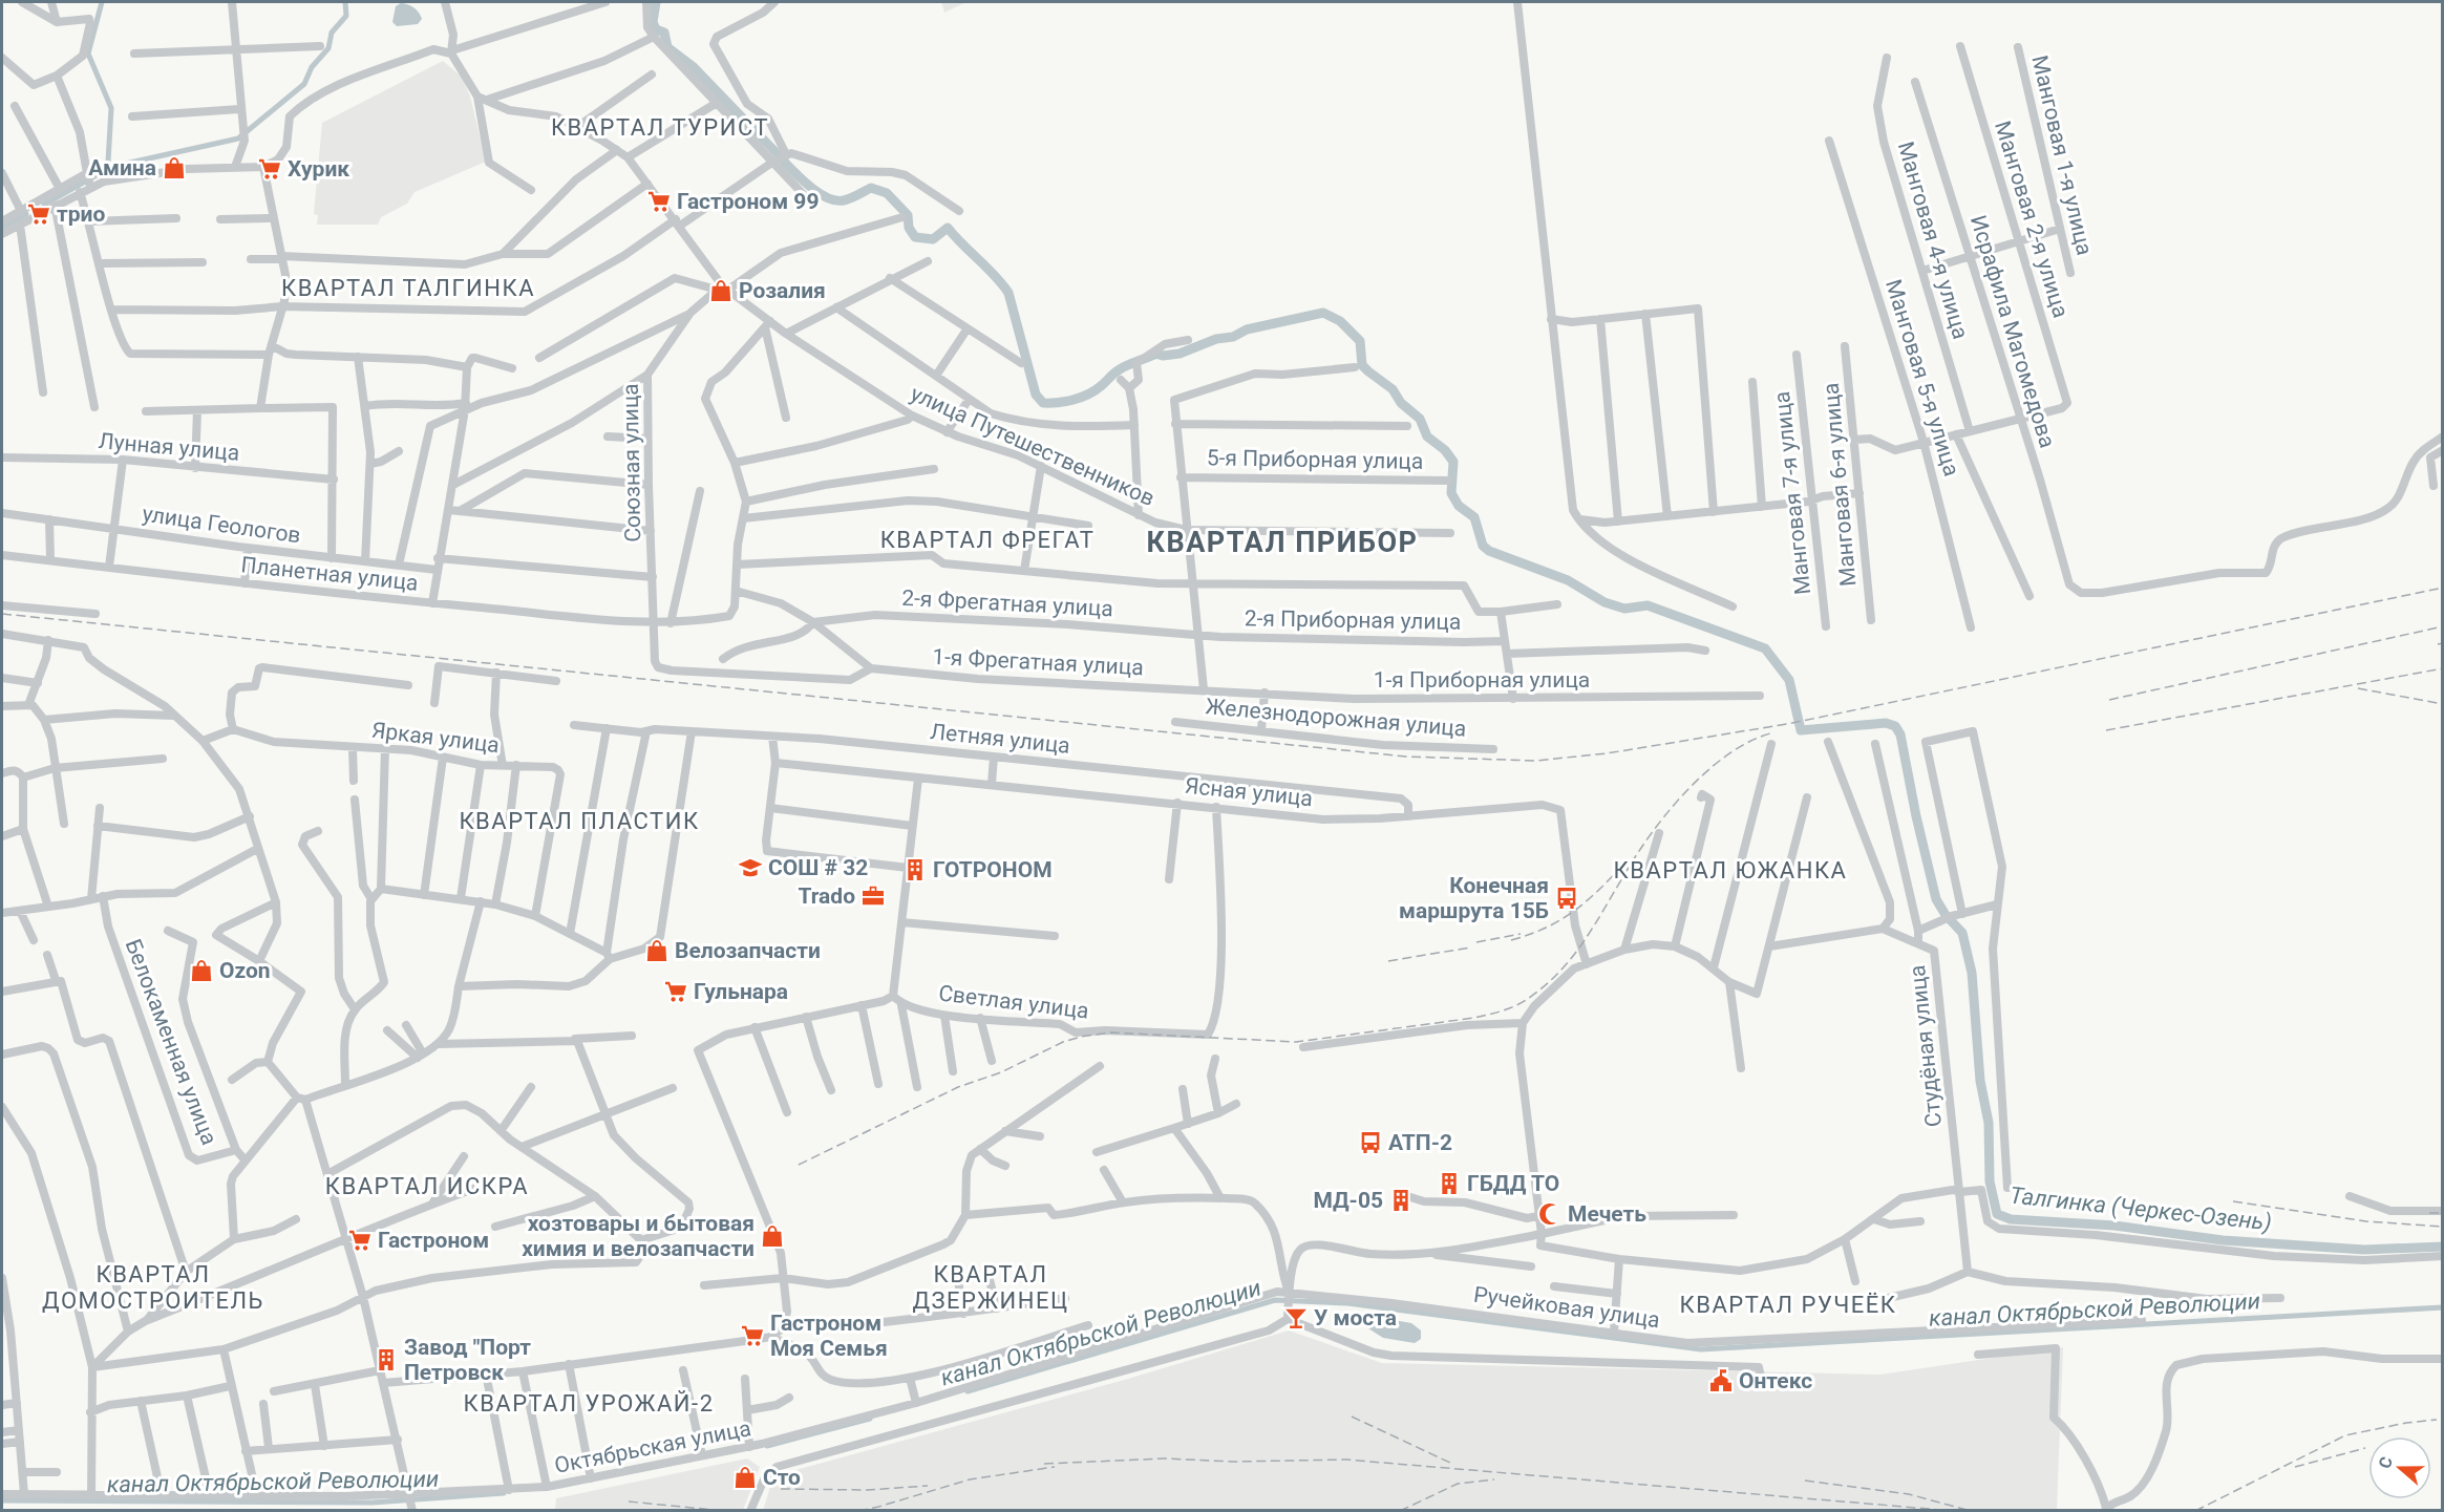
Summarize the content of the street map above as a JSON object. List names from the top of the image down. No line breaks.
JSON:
{"streets":{"street":["Манговая 1-я улица","Манговая 2-я улица","Манговая 4-я улица","Исрафила Магомедова","Манговая 5-я улица","улица Путешественников","Лунная улица","5-я Приборная улица","Союзная улица","Манговая 6-я улица","Манговая 7-я улица","улица Геологов","Планетная улица","2-я Фрегатная улица","2-я Приборная улица","1-я Фрегатная улица","1-я Приборная улица","Железнодорожная улица","Яркая улица","Летняя улица","Ясная улица","Светлая улица","Белокаменная улица","Студёная улица","Ручейковая улица","Октябрьская улица"]},"crossings":[["Манговая 2-я улица","Исрафила Магомедова"],["улица Путешественников","Союзная улица"],["Союзная улица","Планетная улица"],["Союзная улица","1-я Фрегатная улица"],["2-я Фрегатная улица","2-я Приборная улица"],["1-я Фрегатная улица","1-я Приборная улица"],["Летняя улица","Ясная улица"],["Ясная улица","Светлая улица"],["Ручейковая улица","Октябрьская улица"]],"districts":["КВАРТАЛ ТУРИСТ","КВАРТАЛ ТАЛГИНКА","КВАРТАЛ ФРЕГАТ","КВАРТАЛ ПРИБОР","КВАРТАЛ ПЛАСТИК","КВАРТАЛ ЮЖАНКА","КВАРТАЛ ИСКРА","КВАРТАЛ ДОМОСТРОИТЕЛЬ","КВАРТАЛ ДЗЕРЖИНЕЦ","КВАРТАЛ РУЧЕЁК","КВАРТАЛ УРОЖАЙ-2"],"water":["Талгинка (Черкес-Озень)","канал Октябрьской Революции"],"places":{"shop":["Амина","Розалия","Велозапчасти","Ozon","хозтовары и бытовая химия и велозапчасти","Сто"],"supermarket":["Хурик","Гастроном 99","трио","Гульнара","Гастроном","Гастроном Моя Семья"],"school or university":["СОШ # 32"],"building":["ГОТРОНОМ","ГБДД ТО","МД-05","Завод \"Порт Петровск"],"office":["Trado"],"bus stop":["Конечная маршрута 15Б","АТП-2"],"mosque":["Мечеть"],"bar":["У моста"],"public building":["Онтекс"]},"north":"left"}
